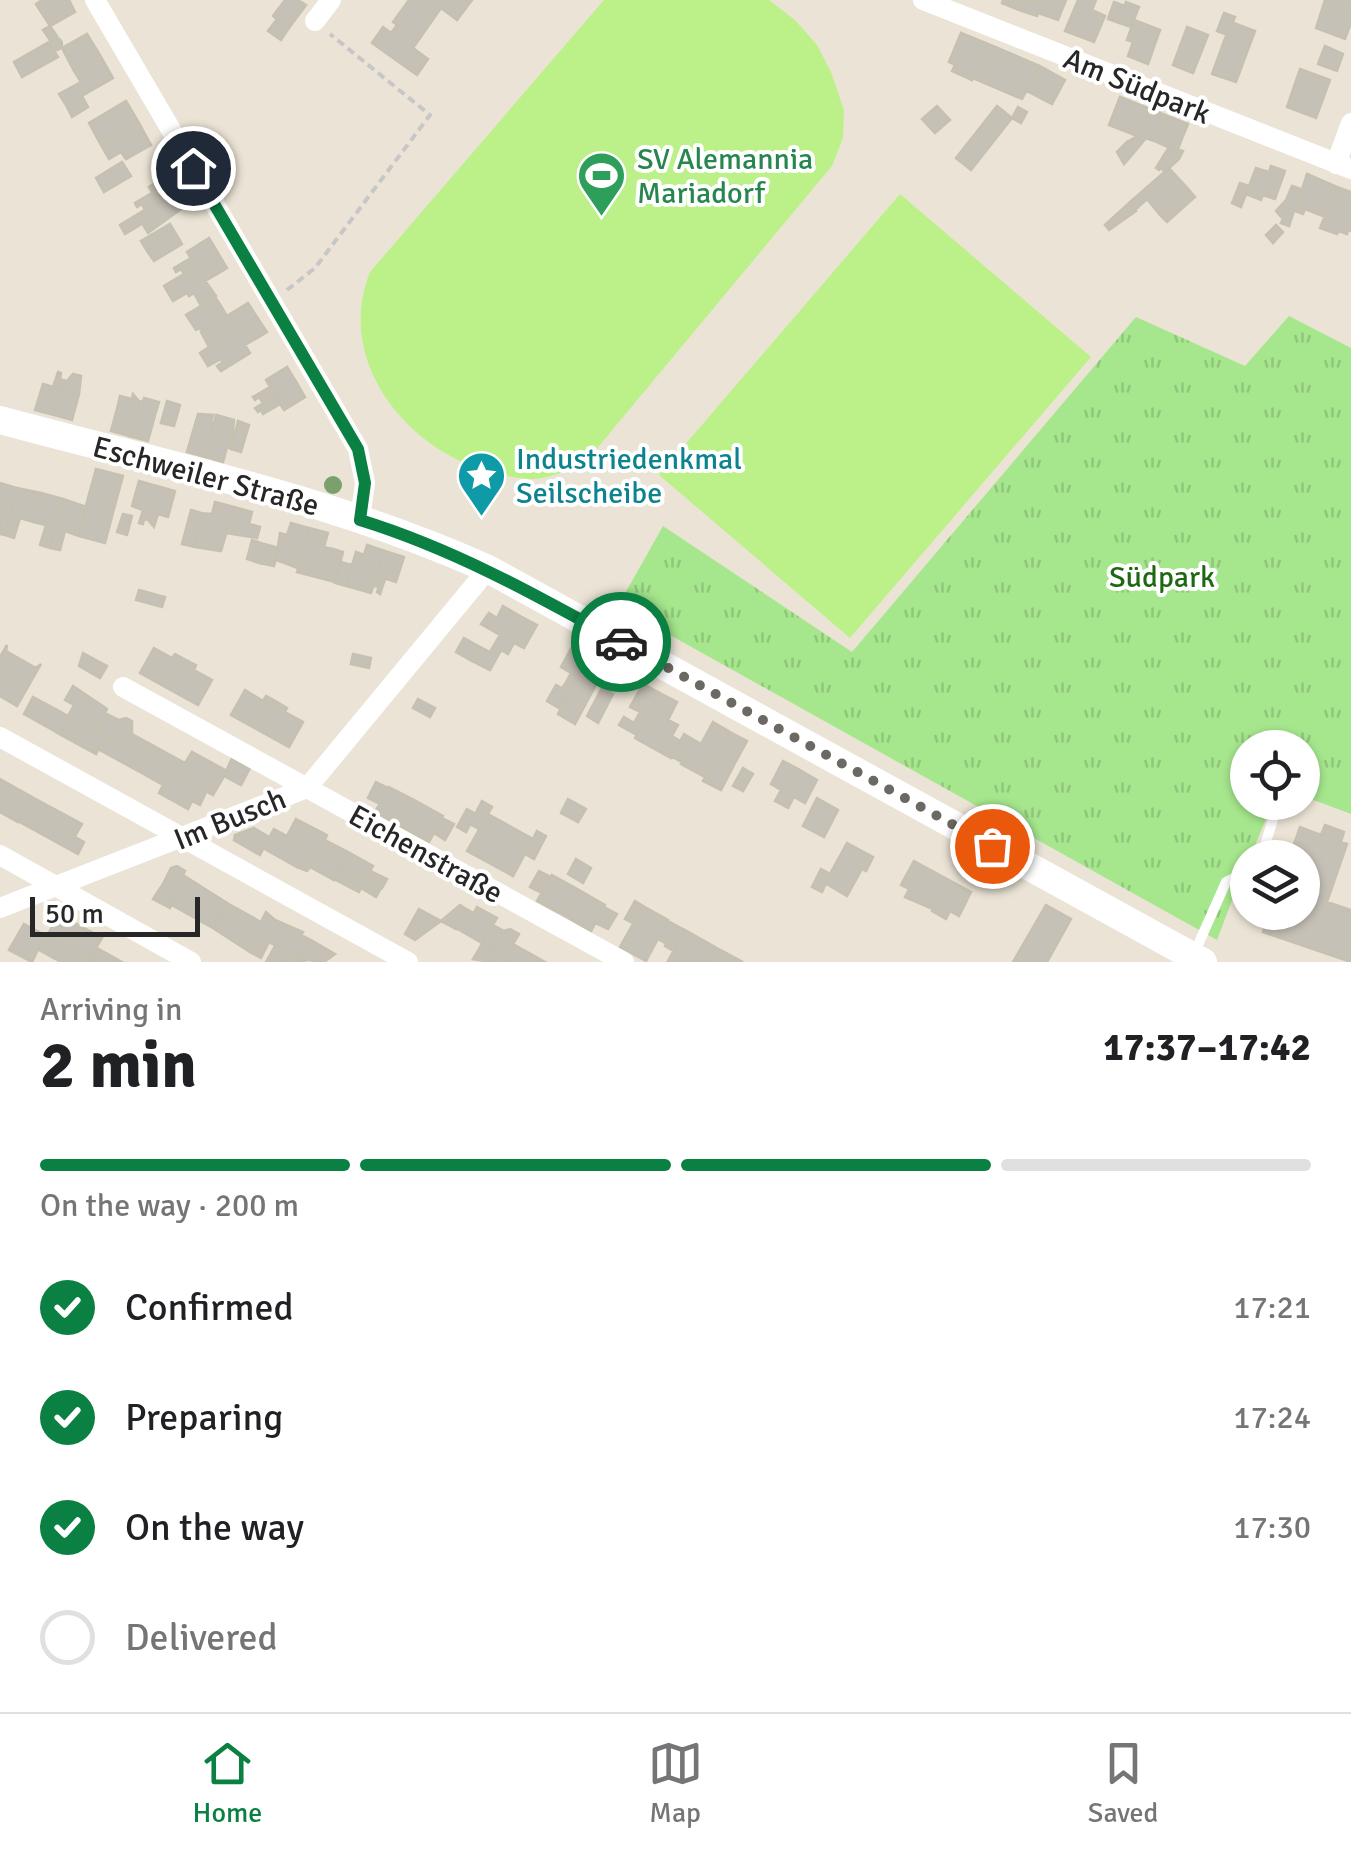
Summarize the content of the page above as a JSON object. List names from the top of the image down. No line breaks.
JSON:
{"streets":{"street":["Am Südpark","Eschweiler Straße","Im Busch","Eichenstraße"]},"crossings":[["Eschweiler Straße","Im Busch"],["Im Busch","Eichenstraße"]],"parks":["Südpark"],"places":{"sports":["SV Alemannia Mariadorf"],"place":["Industriedenkmal Seilscheibe"]},"scale_bar":"50 m","page":{"scale":"50 m","heading":["2 min","Arriving in","17:37–17:42"],"bar":"On the way · 200 m","list":[["Confirmed","17:21"],["Preparing","17:24"],["On the way","17:30"],"Delivered"],"tabs":["Home","Map","Saved"]}}
